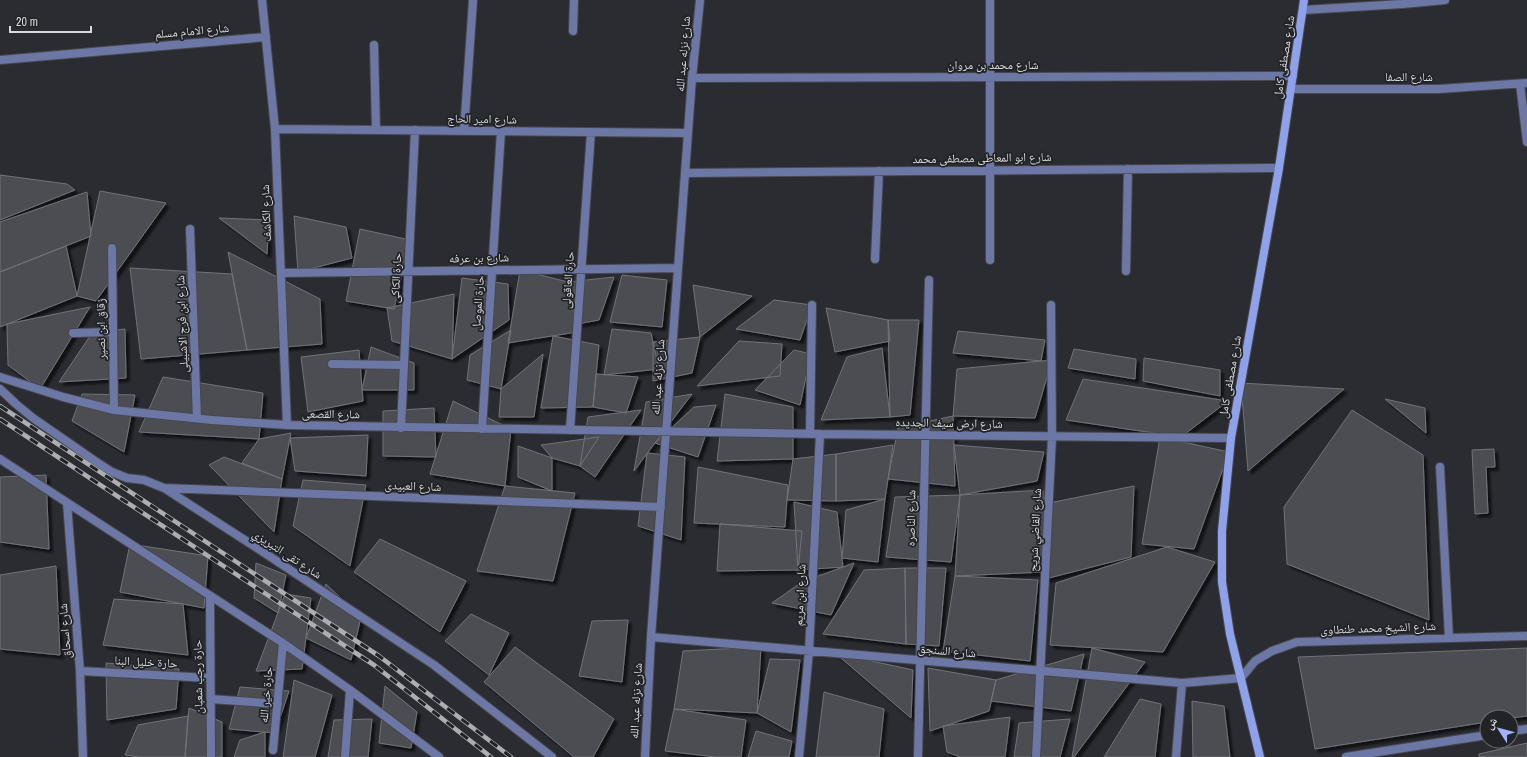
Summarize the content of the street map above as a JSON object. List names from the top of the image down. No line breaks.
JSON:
{"streets":{"main road":["شارع مصطفى كامل"],"street":["شارع الامام مسلم","شارع نزله عبد الله","شارع محمد بن مروان","شارع الصفا","شارع امير الحاج","شارع ابو المعاطى مصطفى محمد","شارع الكاشف","شارع بن عرفه","حارة الكاكى","حارة العاقولى","حارة الموصل","شارع ابن فرج الاشبيلى","زقاق ابن نصير","شارع القصعى","شارع ارض سيف الجديده","شارع العبيدى","شارع الناصره","شارع القاضي شريح","شارع تقى التبريزي","شارع ابن مريم","شارع الشيخ محمد طنطاوى","شارع اسحاق","شارع السنجق","حارة خليل البنا","حارة رجب شعبان","حارة خير الله"]},"crossings":[["شارع الامام مسلم","شارع الكاشف"],["شارع نزله عبد الله","شارع محمد بن مروان"],["شارع نزله عبد الله","شارع امير الحاج"],["شارع نزله عبد الله","شارع ابو المعاطى مصطفى محمد"],["شارع نزله عبد الله","شارع بن عرفه"],["شارع نزله عبد الله","شارع القصعى"],["شارع نزله عبد الله","شارع ارض سيف الجديده"],["شارع نزله عبد الله","شارع العبيدى"],["شارع نزله عبد الله","شارع السنجق"],["شارع مصطفى كامل","شارع محمد بن مروان"],["شارع مصطفى كامل","شارع الصفا"],["شارع مصطفى كامل","شارع ابو المعاطى مصطفى محمد"],["شارع مصطفى كامل","شارع ارض سيف الجديده"],["شارع مصطفى كامل","شارع الشيخ محمد طنطاوى"],["شارع مصطفى كامل","شارع السنجق"],["شارع امير الحاج","شارع الكاشف"],["شارع امير الحاج","حارة الكاكى"],["شارع امير الحاج","حارة العاقولى"],["شارع امير الحاج","حارة الموصل"],["شارع الكاشف","شارع بن عرفه"],["شارع الكاشف","شارع القصعى"],["شارع بن عرفه","حارة الكاكى"],["شارع بن عرفه","حارة العاقولى"],["شارع بن عرفه","حارة الموصل"],["حارة الكاكى","شارع القصعى"],["حارة العاقولى","شارع القصعى"],["حارة الموصل","شارع القصعى"],["شارع ابن فرج الاشبيلى","شارع القصعى"],["زقاق ابن نصير","شارع القصعى"],["شارع القصعى","شارع ارض سيف الجديده"],["شارع ارض سيف الجديده","شارع الناصره"],["شارع ارض سيف الجديده","شارع القاضي شريح"],["شارع ارض سيف الجديده","شارع ابن مريم"],["شارع العبيدى","شارع تقى التبريزي"],["شارع الناصره","شارع السنجق"],["شارع القاضي شريح","شارع السنجق"],["شارع ابن مريم","شارع السنجق"],["شارع الشيخ محمد طنطاوى","شارع السنجق"],["شارع اسحاق","حارة خليل البنا"],["حارة خليل البنا","حارة رجب شعبان"]],"scale_bar":"20 m","north":"top left"}
